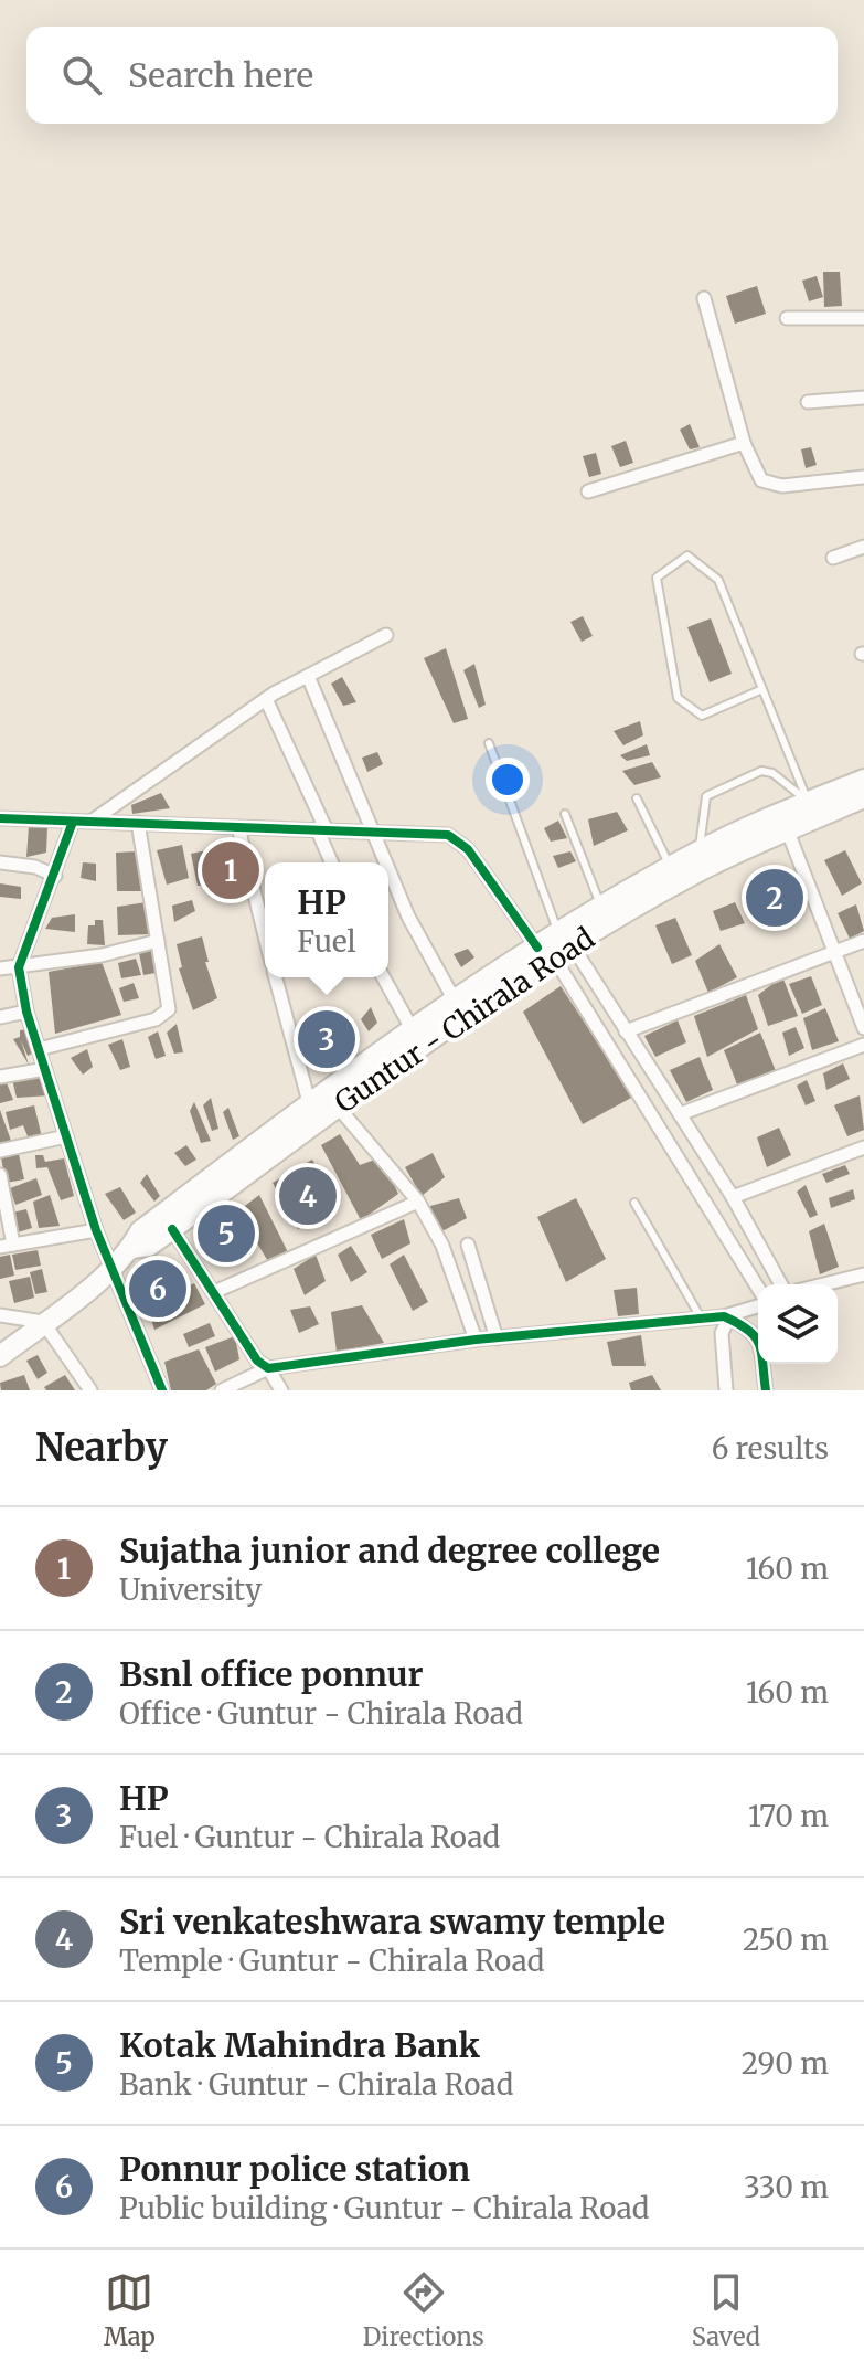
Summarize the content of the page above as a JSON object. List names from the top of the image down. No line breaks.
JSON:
{"streets":{"main road":["Guntur - Chirala Road"]},"page":{"search":"Search here","pins":["1","2","3","4","5","6"],"popup":["HP","Fuel"],"heading":["Nearby","6 results"],"list":[{"mark":"1","name":"Sujatha junior and degree college","note":"University","value":"160 m"},{"mark":"2","name":"Bsnl office ponnur","note":"Office · Guntur - Chirala Road","value":"160 m"},{"mark":"3","name":"HP","note":"Fuel · Guntur - Chirala Road","value":"170 m"},{"mark":"4","name":"Sri venkateshwara swamy temple","note":"Temple · Guntur - Chirala Road","value":"250 m"},{"mark":"5","name":"Kotak Mahindra Bank","note":"Bank · Guntur - Chirala Road","value":"290 m"},{"mark":"6","name":"Ponnur police station","note":"Public building · Guntur - Chirala Road","value":"330 m"}],"nav":["Map","Directions","Saved"]}}
